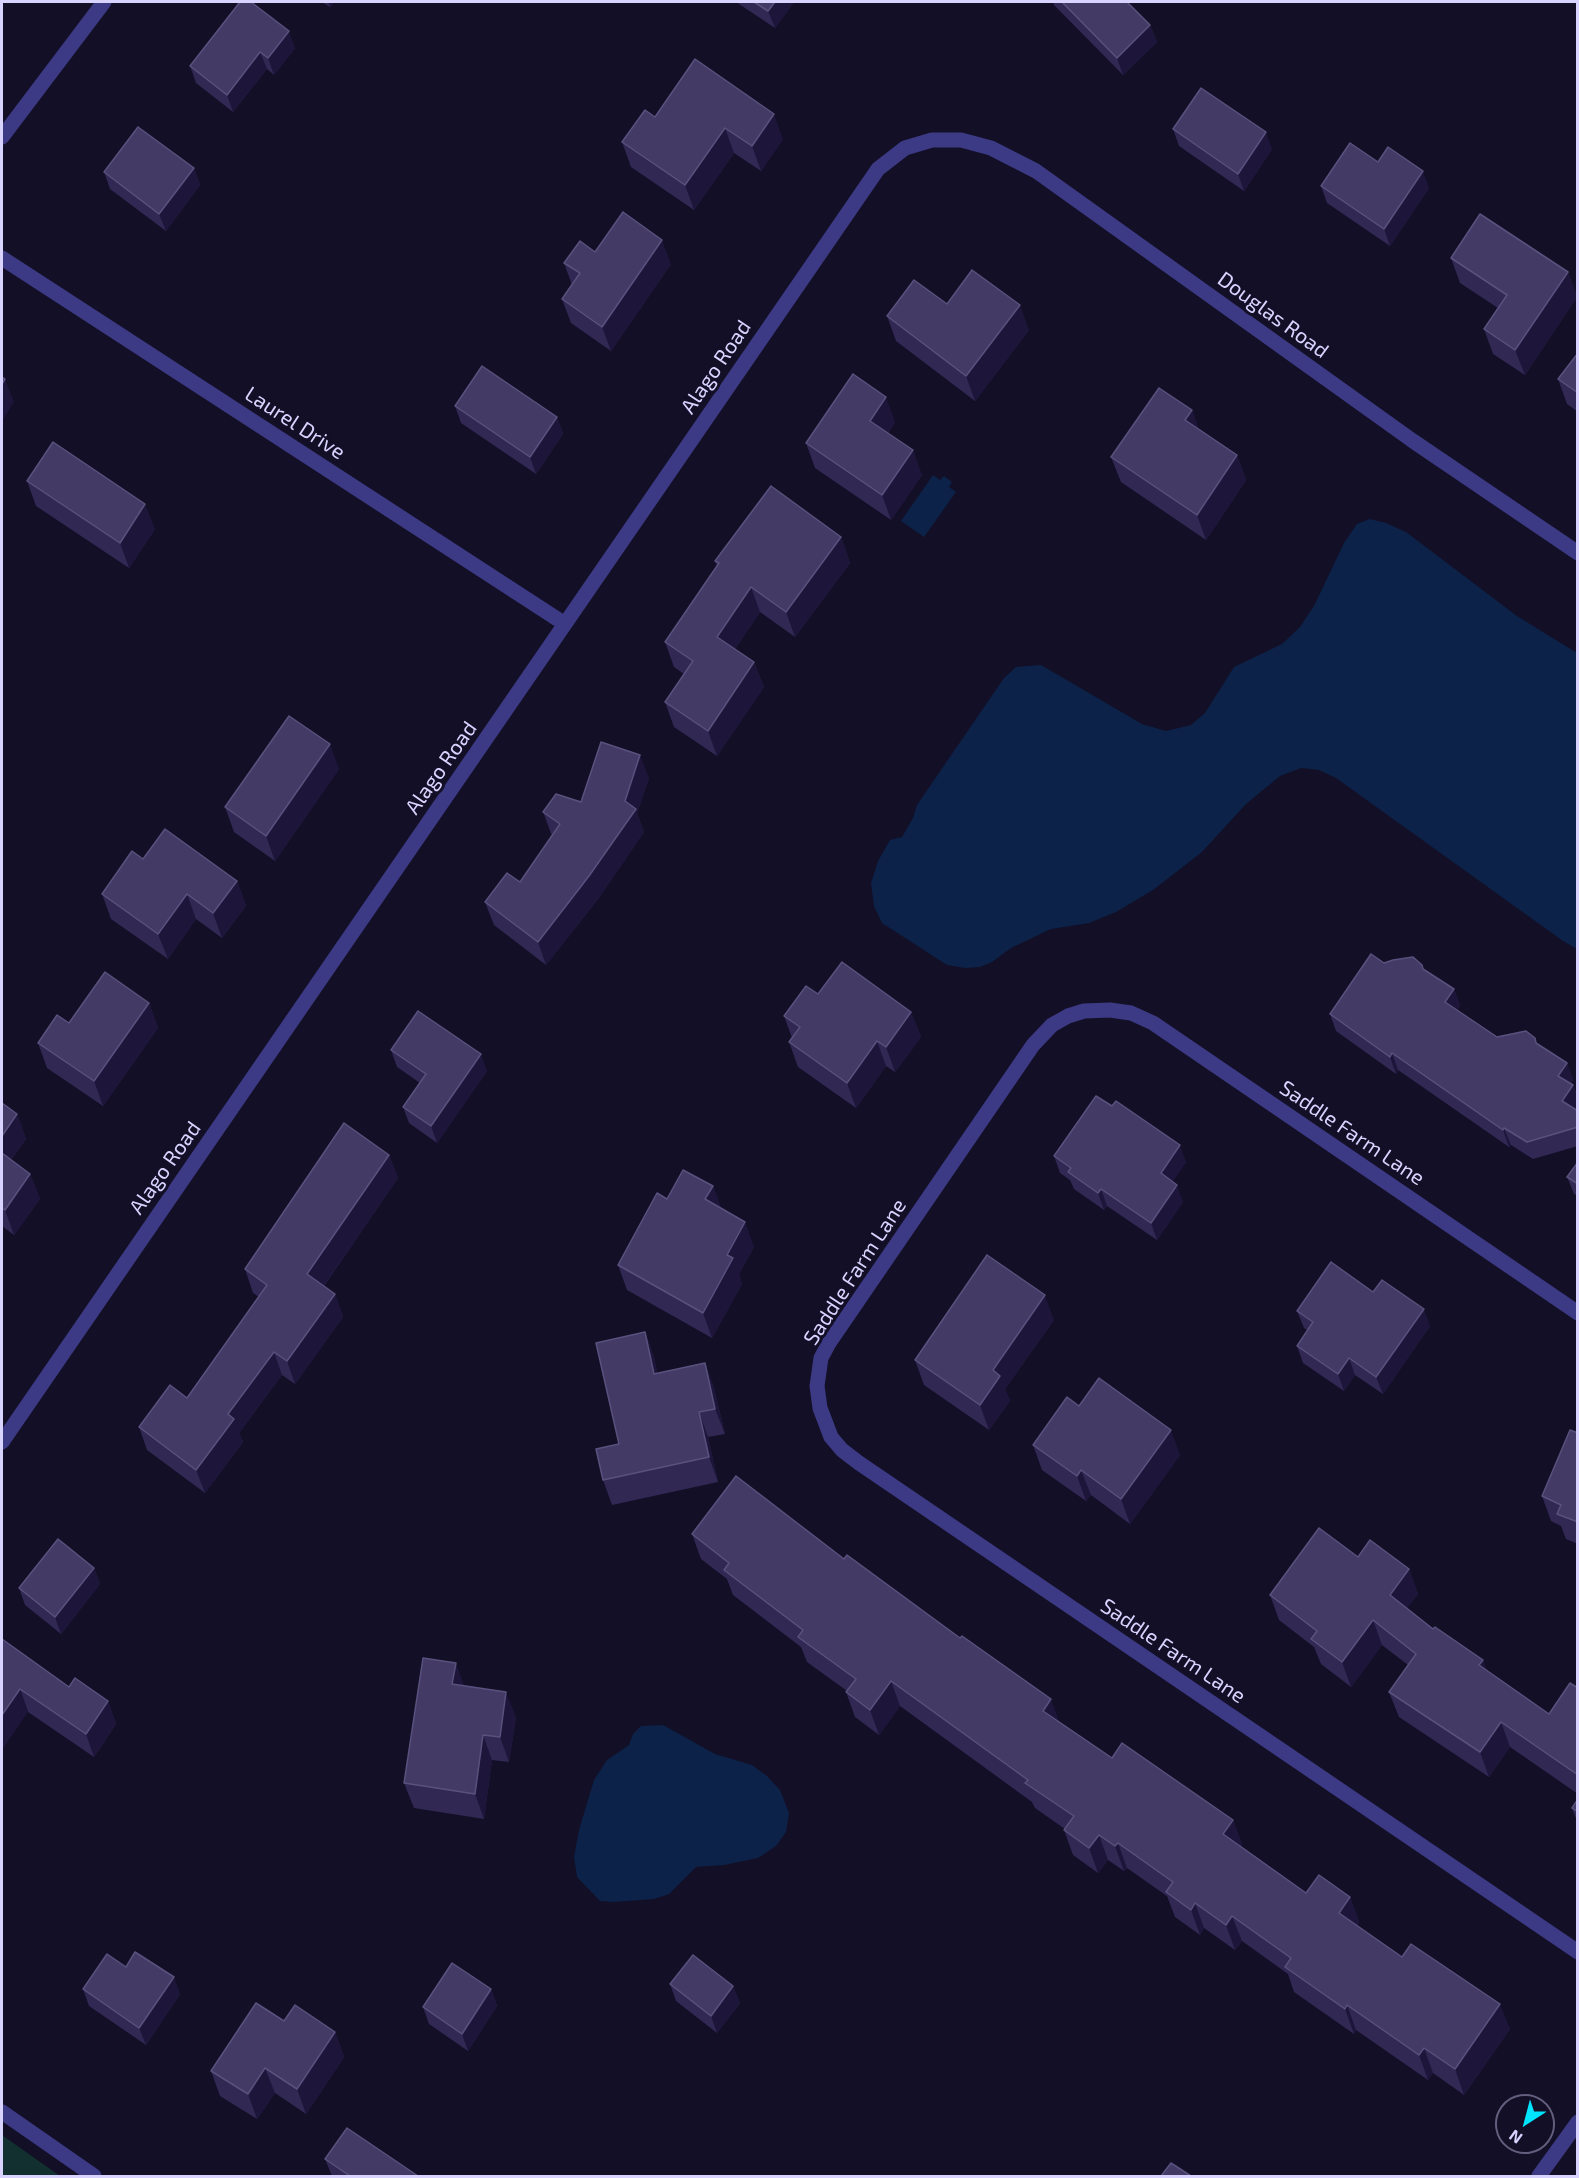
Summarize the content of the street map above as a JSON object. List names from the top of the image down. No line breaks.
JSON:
{"streets":{"street":["Douglas Road","Alago Road","Laurel Drive","Saddle Farm Lane"]},"crossings":[["Douglas Road","Alago Road"],["Alago Road","Laurel Drive"]],"north":"bottom left"}
